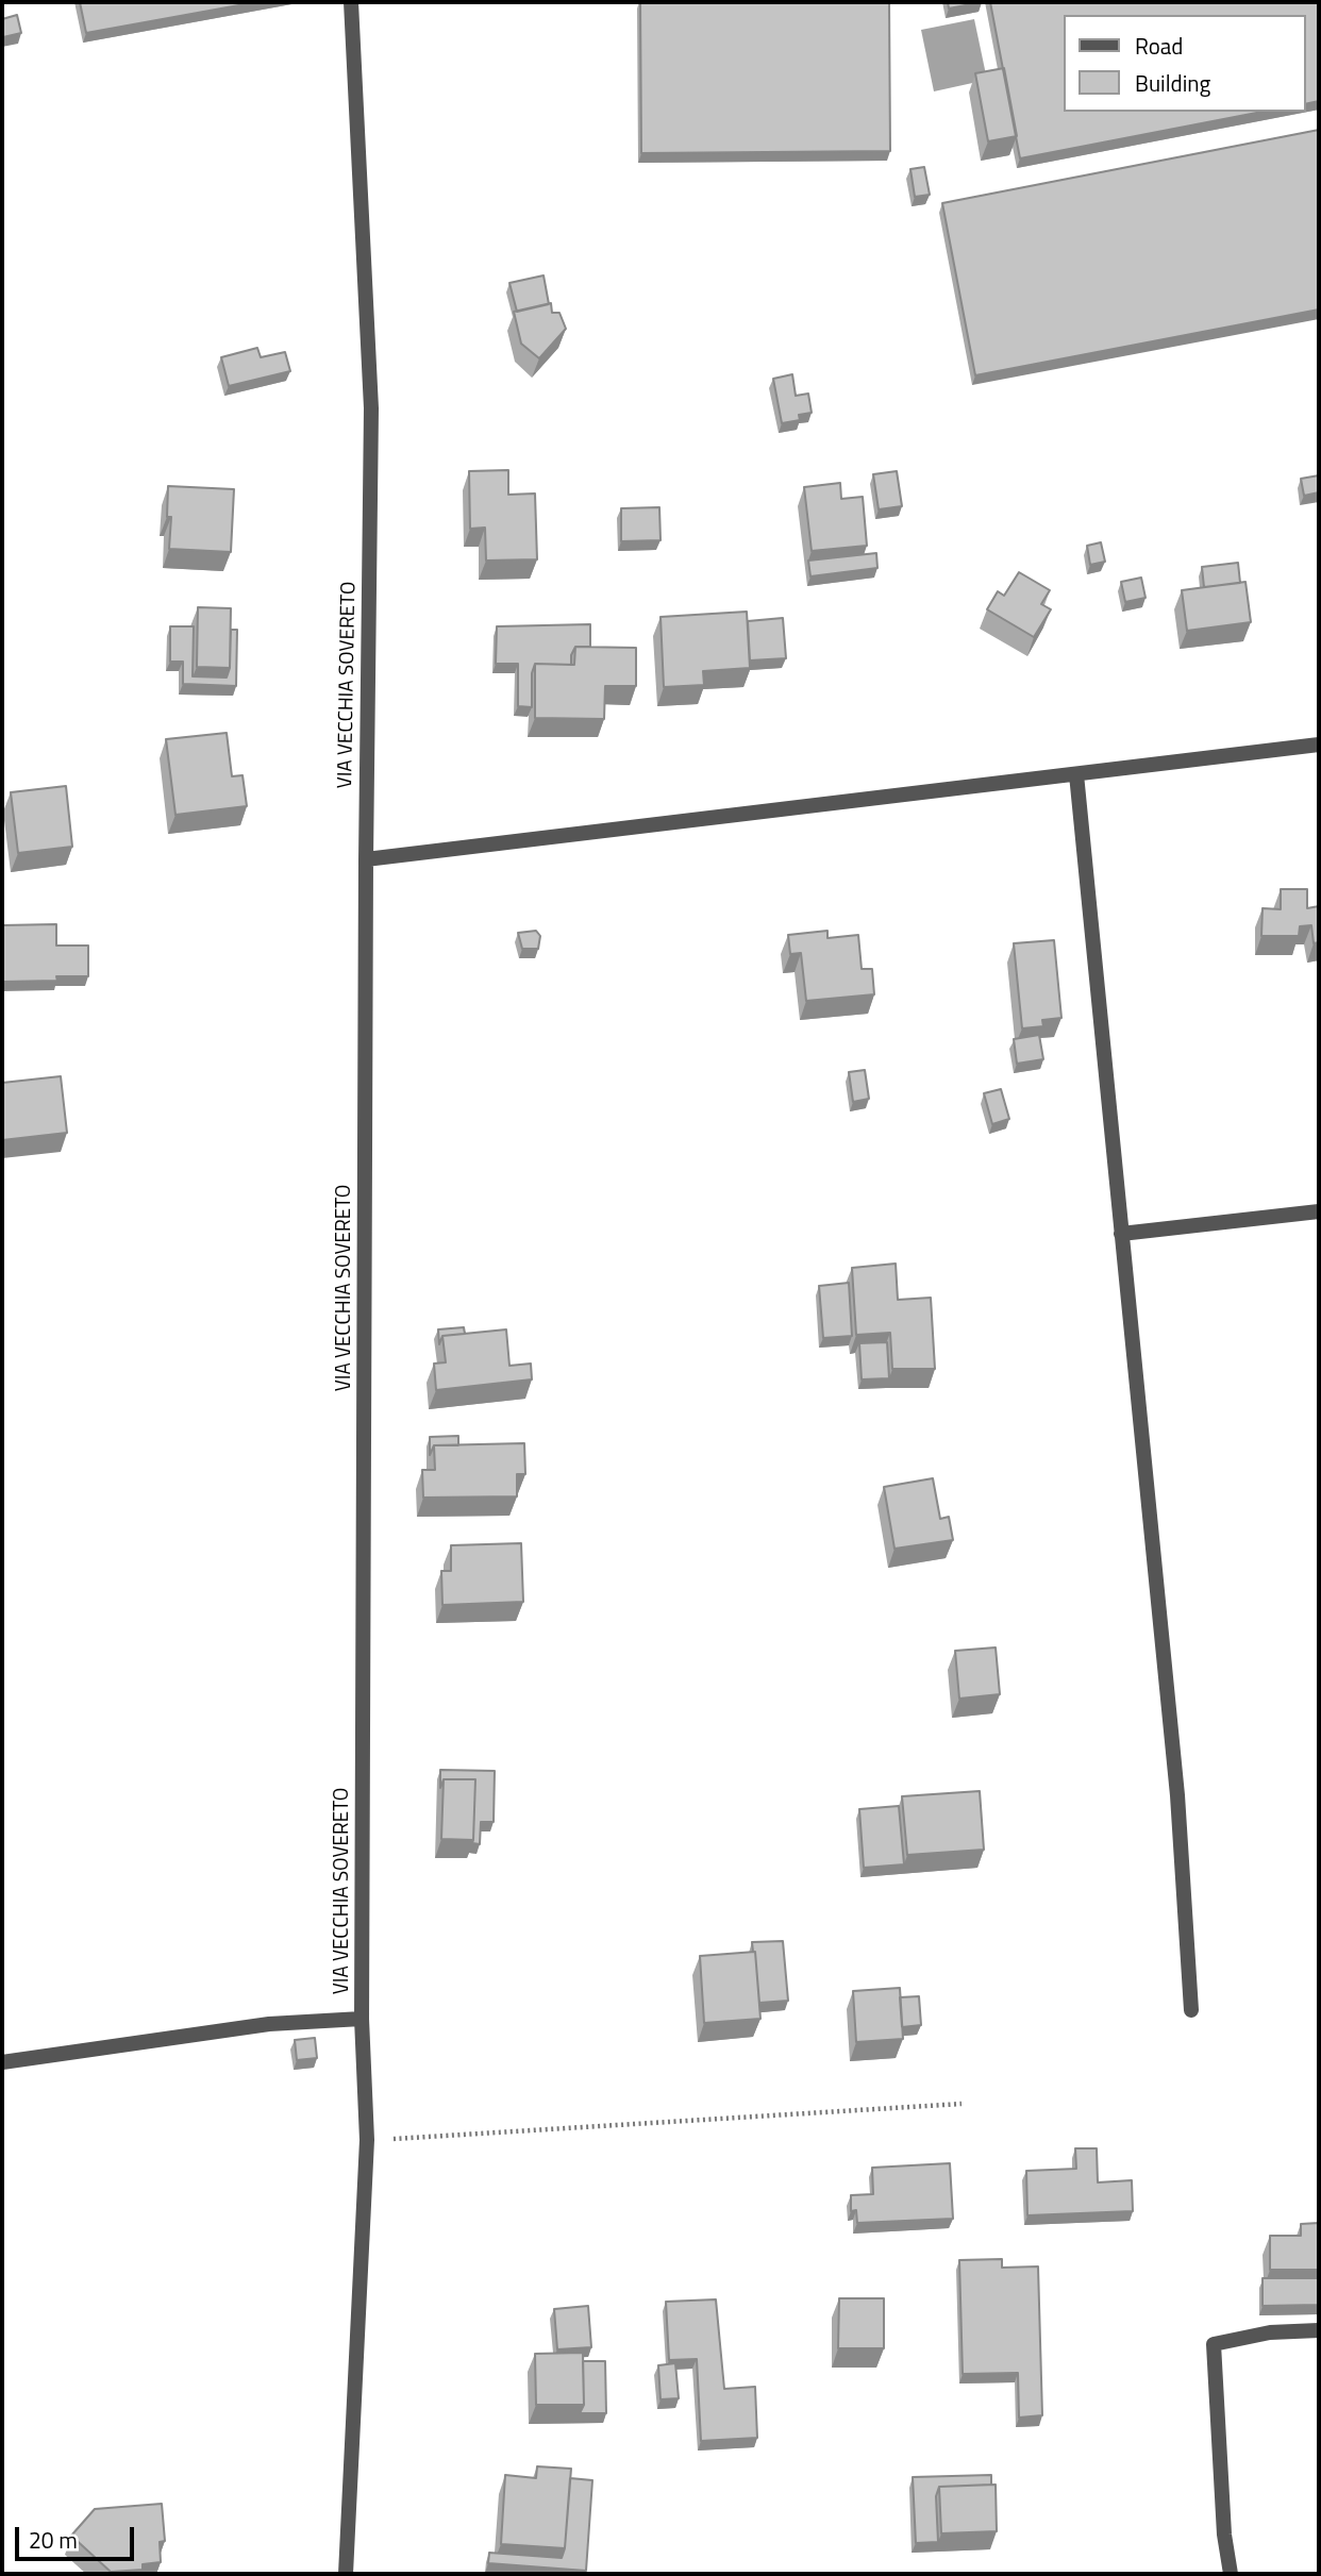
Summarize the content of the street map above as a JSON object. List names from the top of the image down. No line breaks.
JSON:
{"streets":{"street":["VIA VECCHIA SOVERETO"]},"legend":["Road","Building"],"scale_bar":"20 m"}
